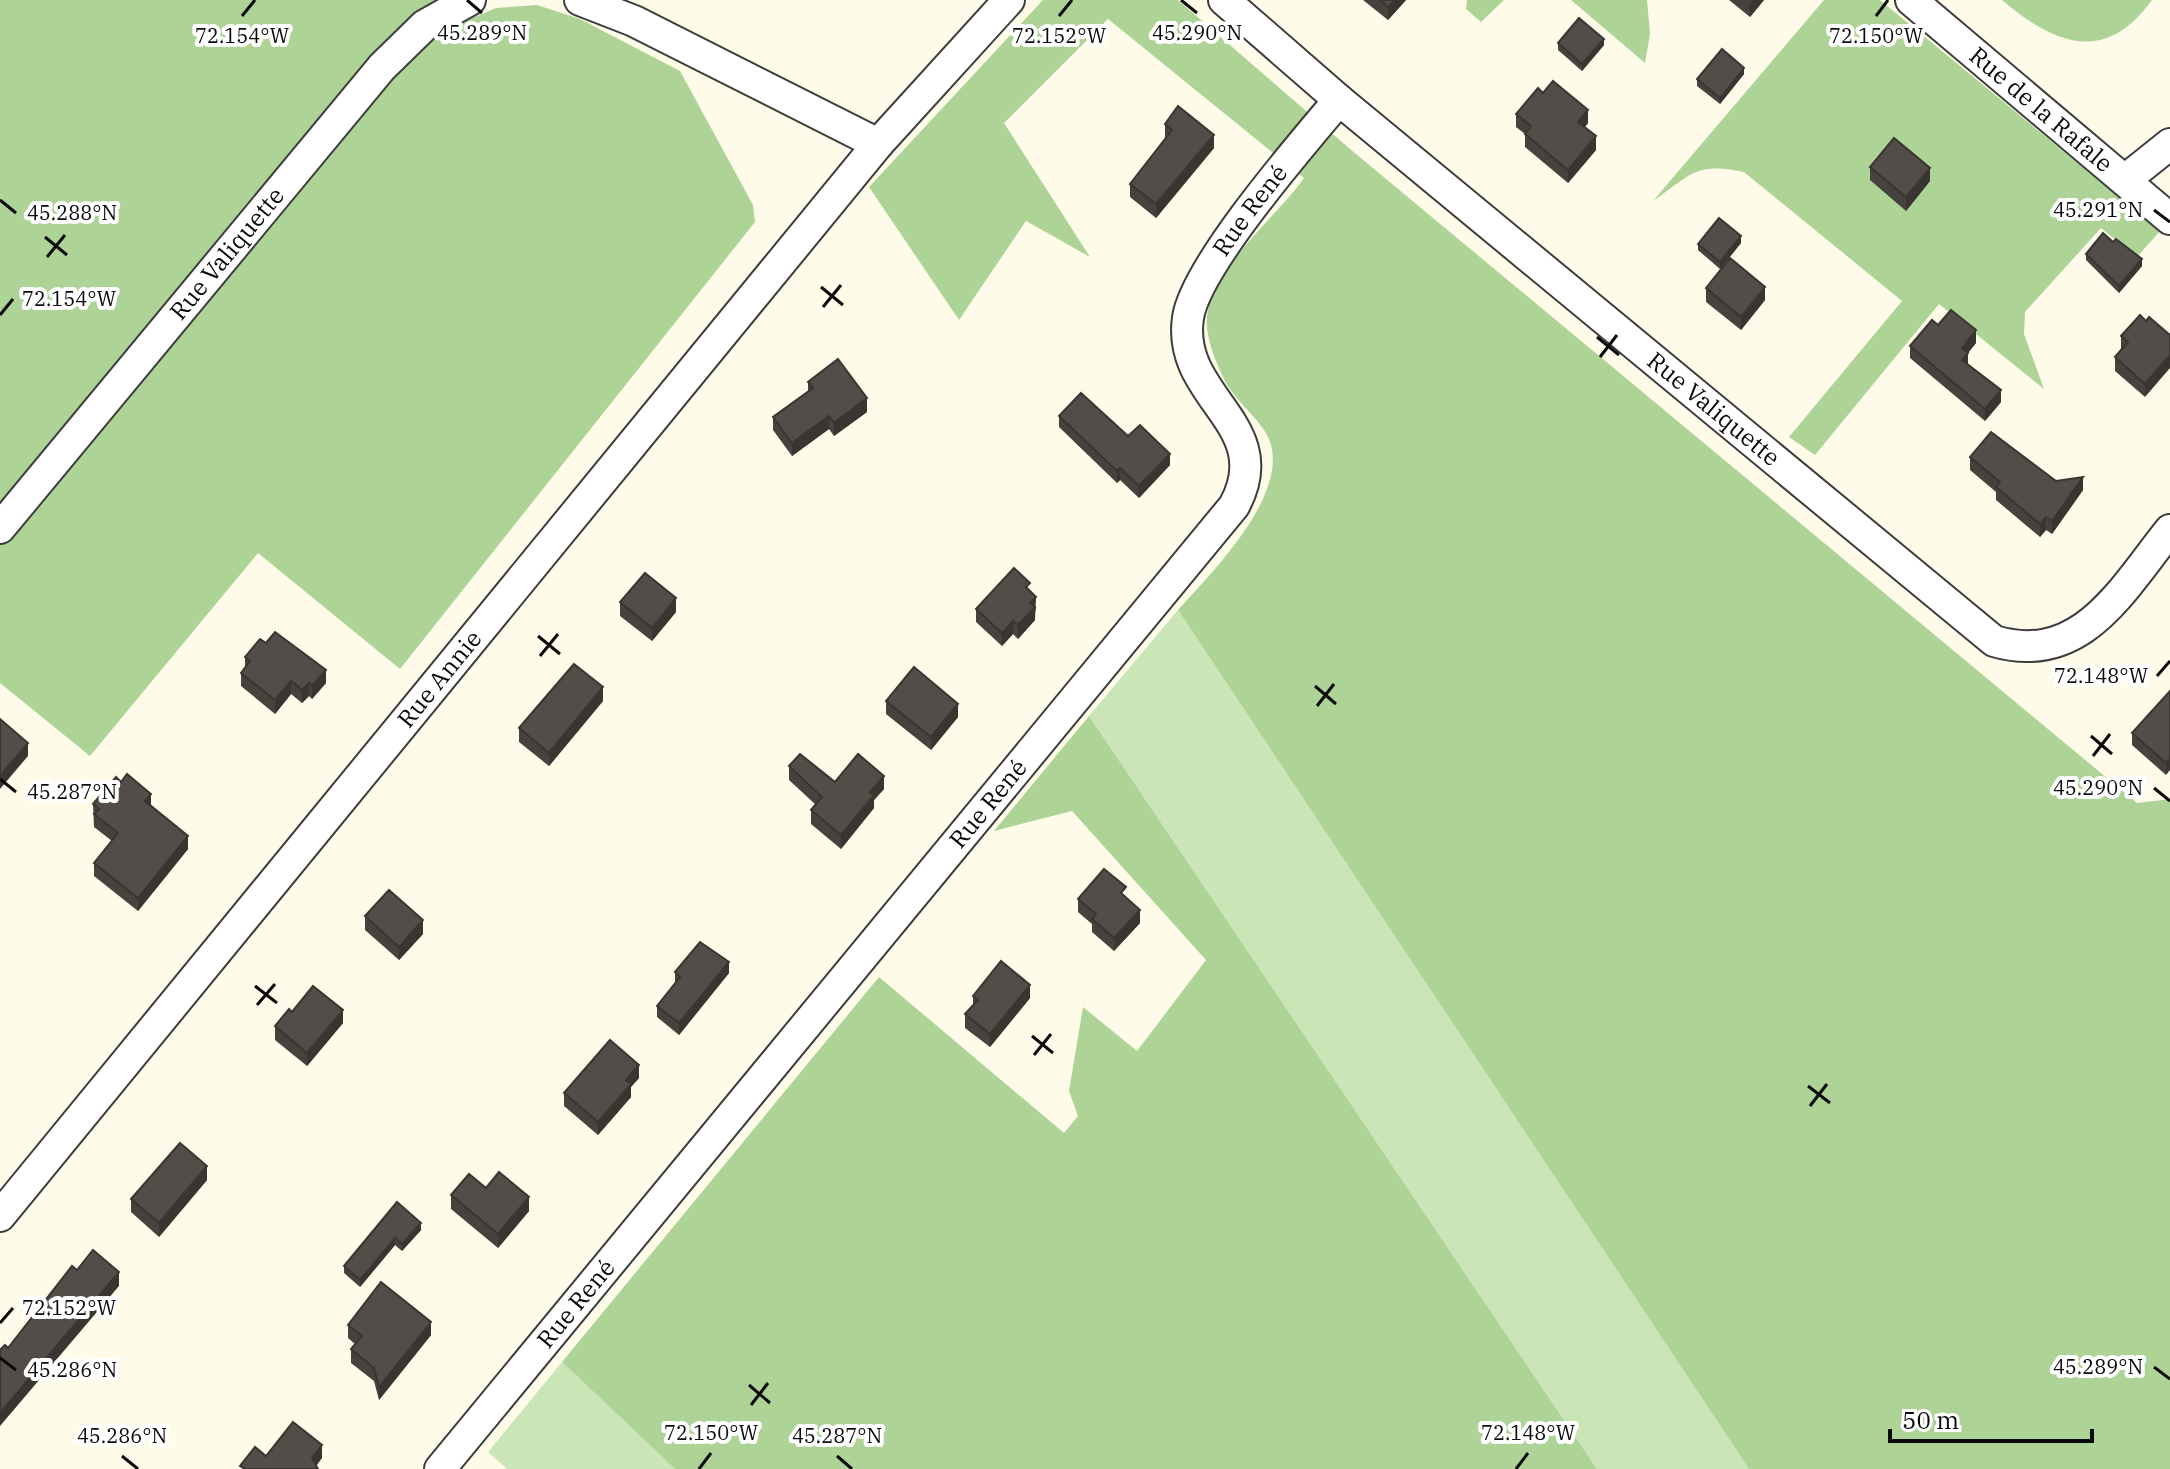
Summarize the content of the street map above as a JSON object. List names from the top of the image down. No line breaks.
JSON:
{"streets":{"street":["Rue de la Rafale","Rue René","Rue Valiquette","Rue Annie"]},"crossings":[["Rue René","Rue Valiquette"]],"scale_bar":"50 m","coordinates":["45.289°N","45.290°N","72.154°W","72.150°W","72.152°W","45.291°N","45.288°N","72.148°W","45.287°N","45.286°N"]}
